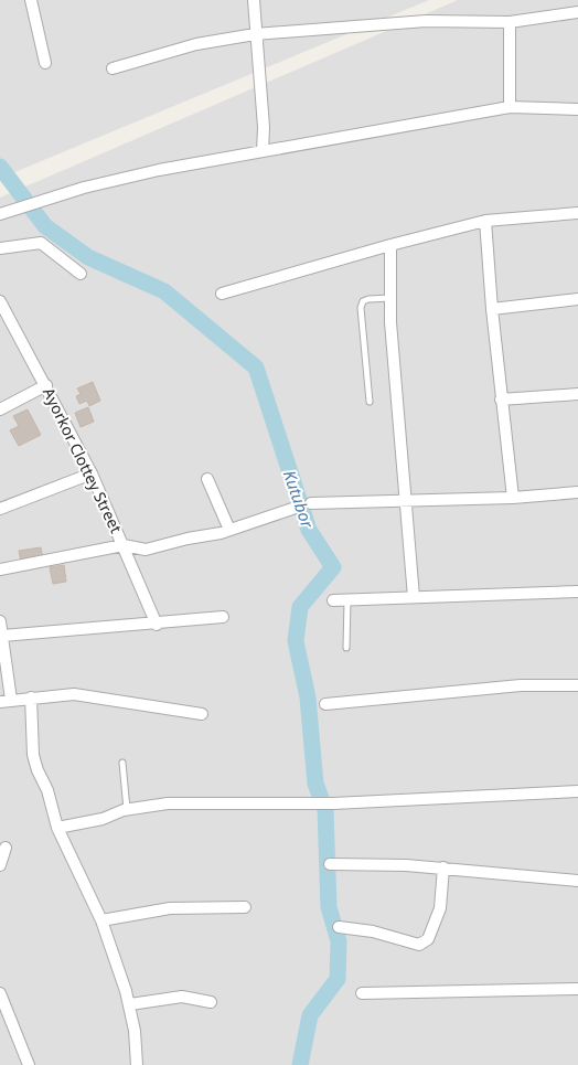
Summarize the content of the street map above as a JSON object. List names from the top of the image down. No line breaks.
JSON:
{"streets":{"street":["Ayorkor Clottey Street"]},"water":["Kutubor"]}
